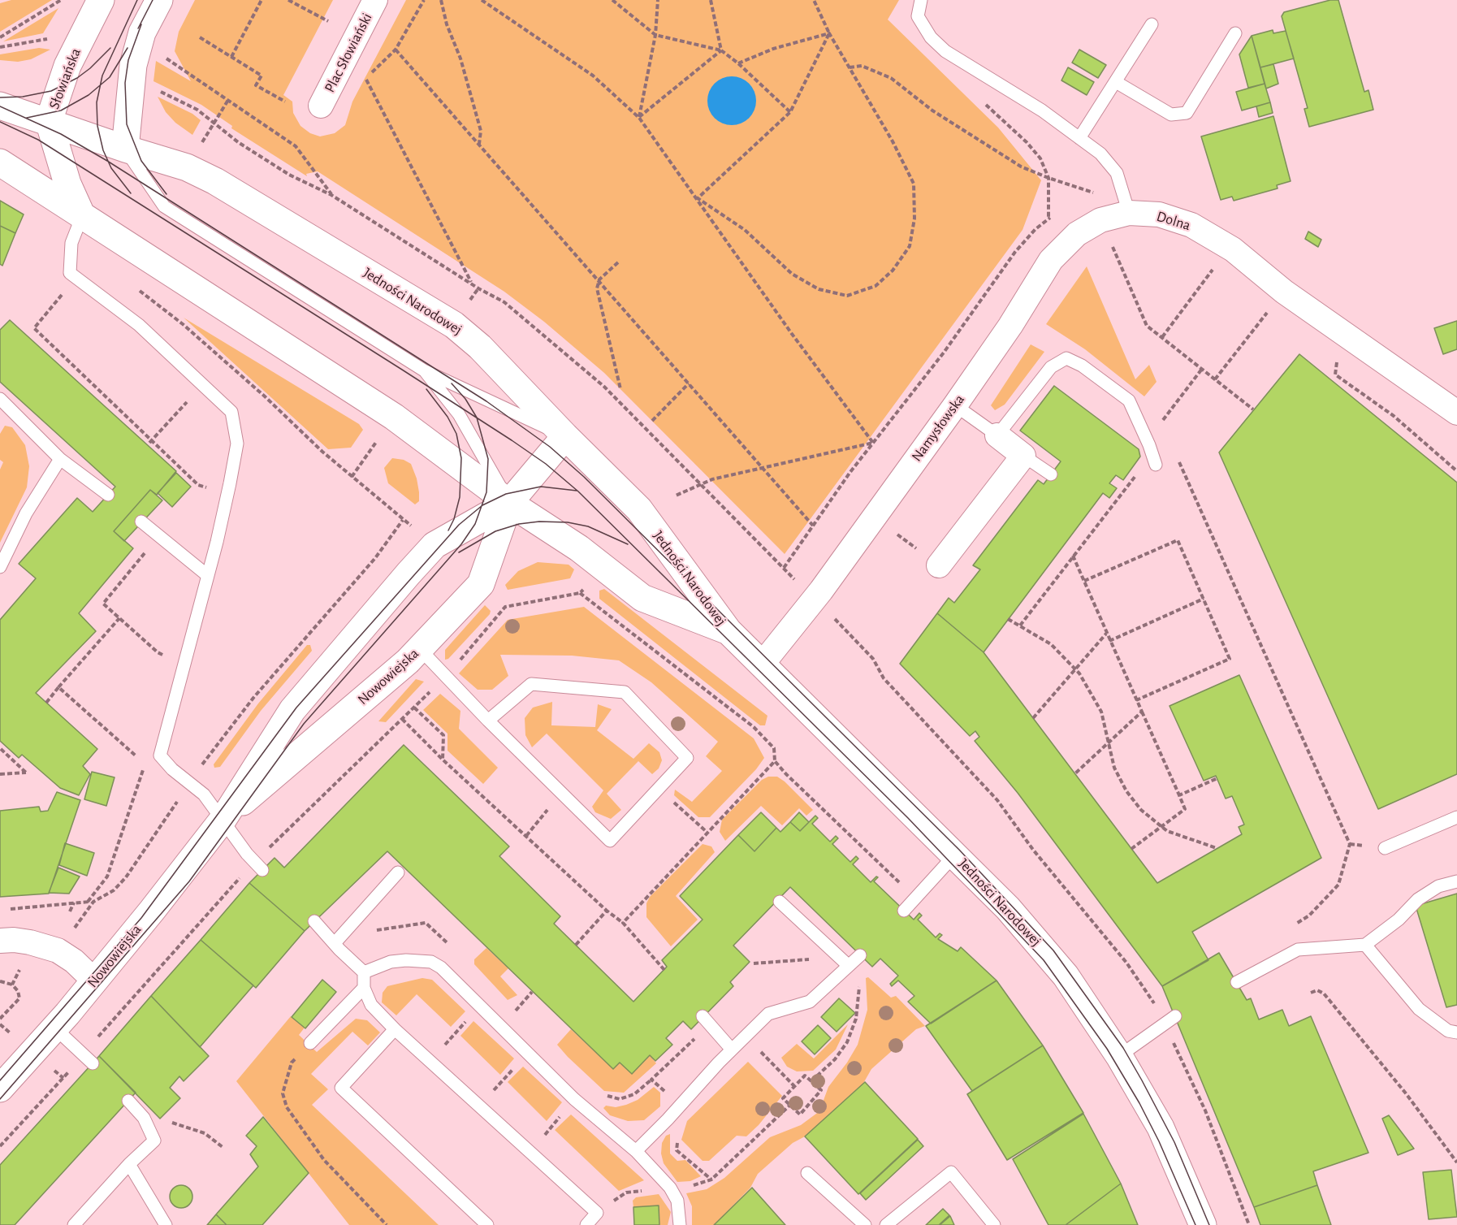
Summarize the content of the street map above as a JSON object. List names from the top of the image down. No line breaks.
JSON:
{"streets":{"street":["Plac Słowiański","Słowiańska","Dolna","Jedności Narodowej","Namysłowska","Nowowiejska"]},"crossings":[["Słowiańska","Jedności Narodowej"],["Dolna","Namysłowska"],["Jedności Narodowej","Namysłowska"],["Jedności Narodowej","Nowowiejska"]]}
